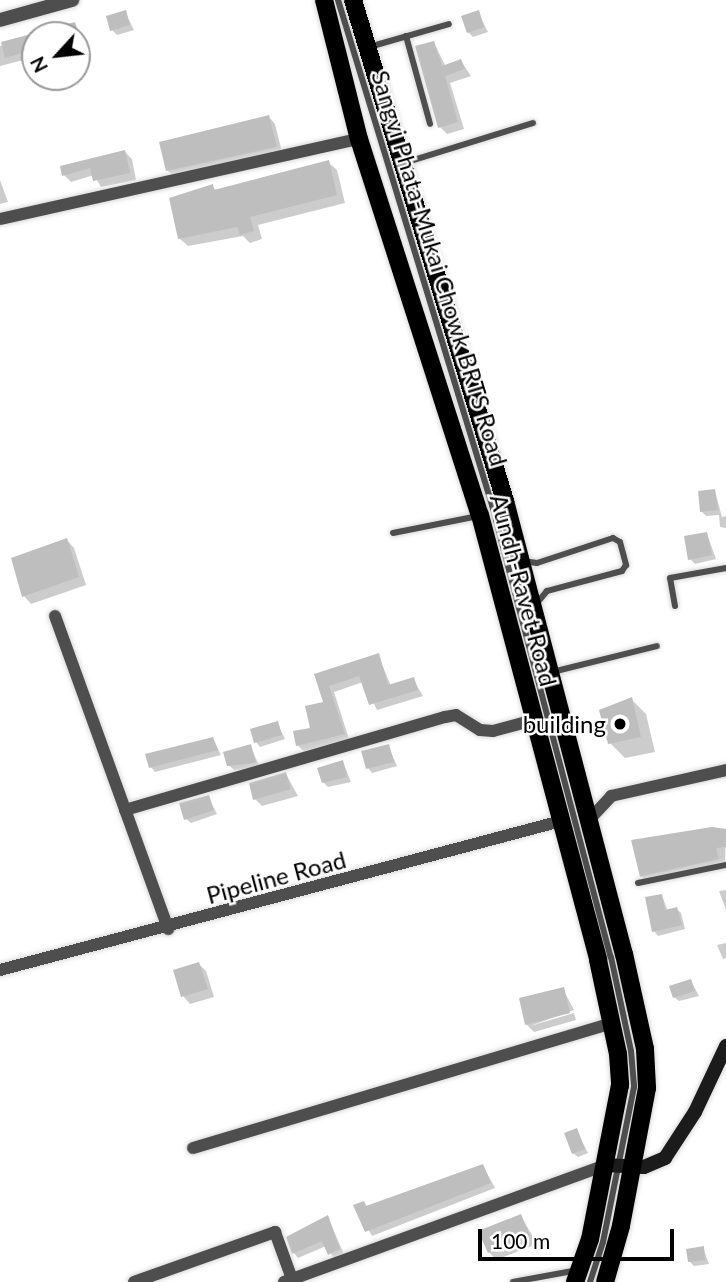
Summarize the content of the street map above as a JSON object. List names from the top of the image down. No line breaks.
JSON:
{"streets":{"main road":["Aundh-Ravet Road"],"street":["Pipeline Road"],"lane":["Sangvi Phata-Mukai Chowk BRTS Road"]},"crossings":[["Sangvi Phata-Mukai Chowk BRTS Road","Aundh-Ravet Road"],["Aundh-Ravet Road","Pipeline Road"]],"places":["building"],"scale_bar":"100 m","north":"bottom left"}
